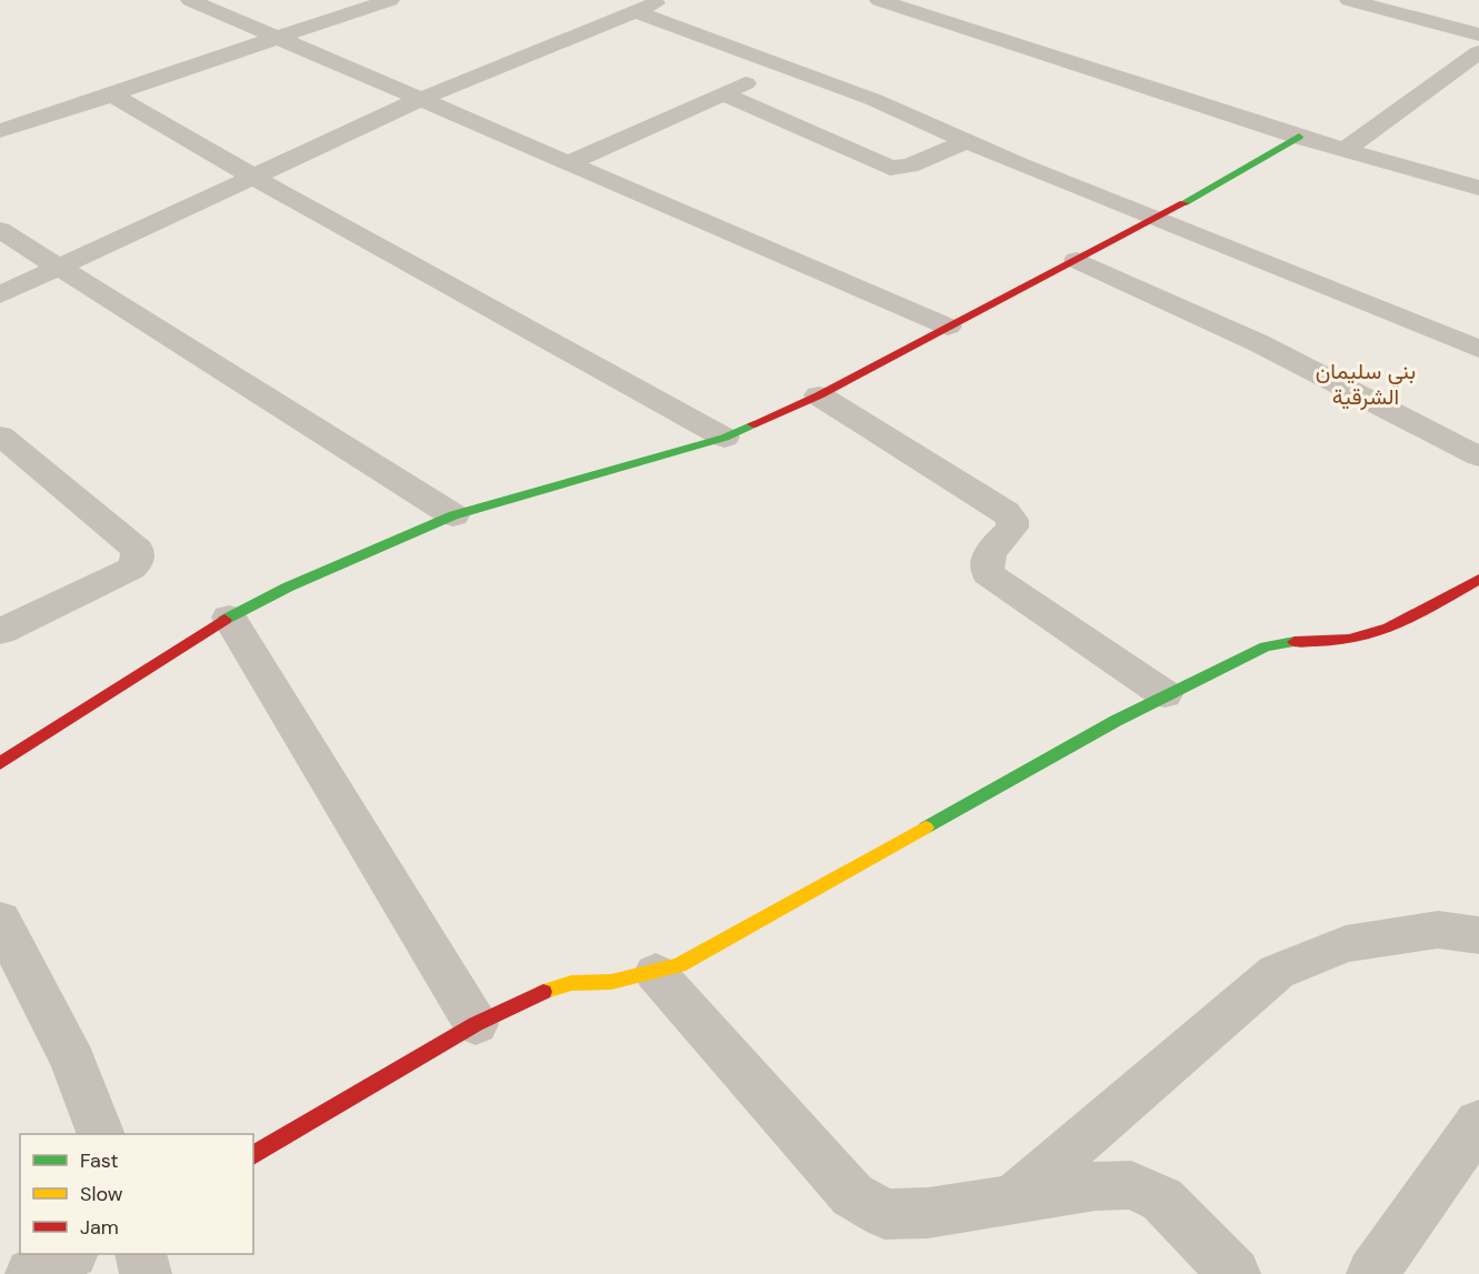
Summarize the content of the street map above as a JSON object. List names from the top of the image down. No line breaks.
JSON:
{"districts":["بني سليمان الشرقية"],"legend":["Fast","Slow","Jam"]}
